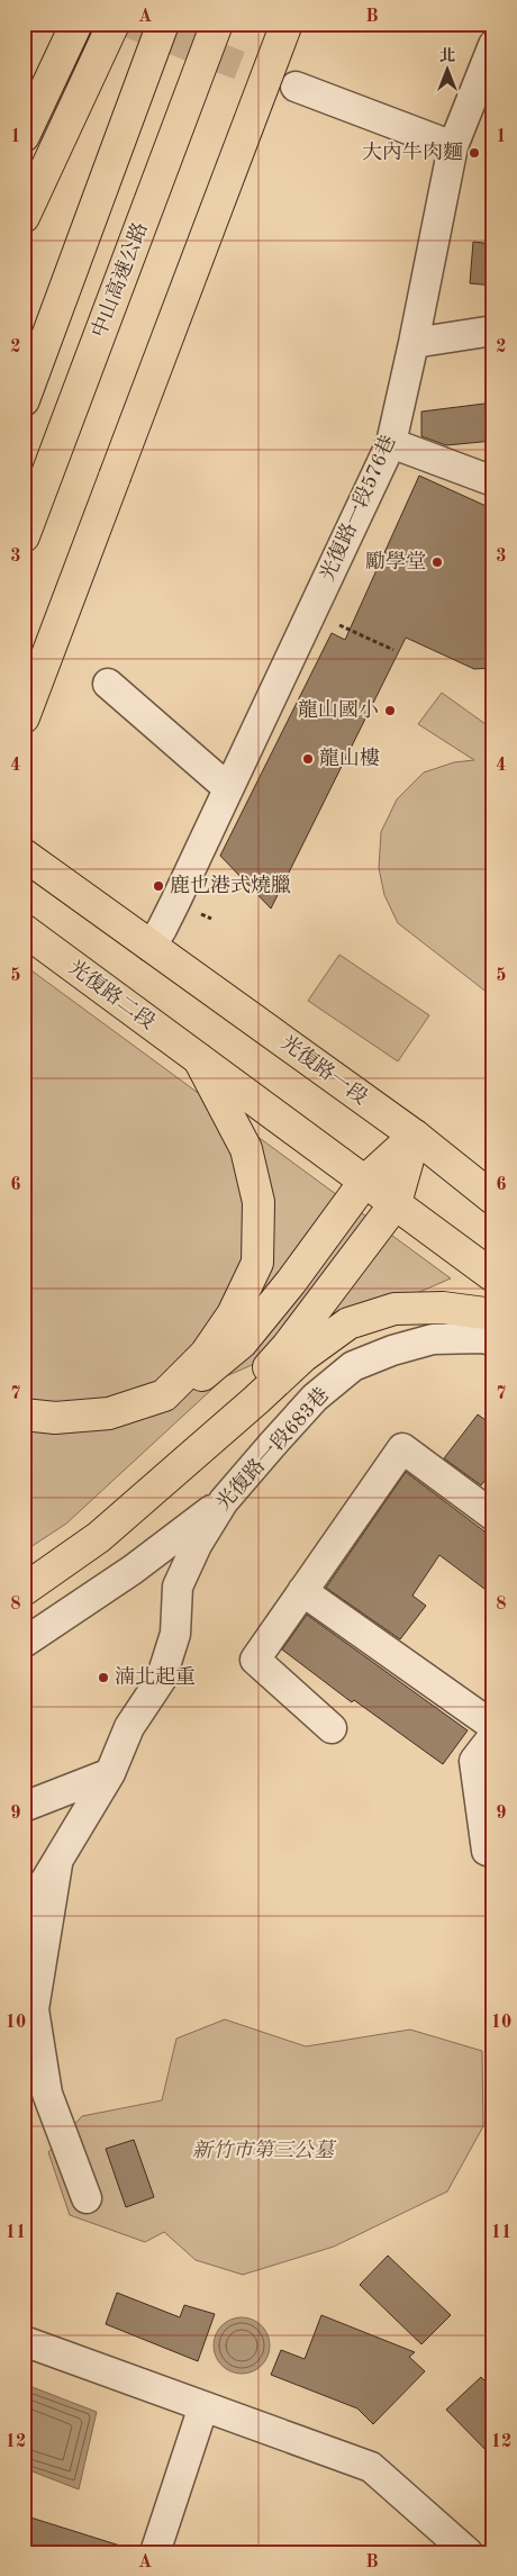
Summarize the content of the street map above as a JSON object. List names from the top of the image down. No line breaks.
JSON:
{"streets":{"main road":["中山高速公路","光復路二段","光復路一段"],"street":["光復路一段576巷","光復路一段683巷"]},"crossings":[["光復路一段576巷","光復路一段"]],"parks":["新竹市第三公墓"],"places":["大內牛肉麵","勵學堂","龍山國小","龍山樓","鹿也港式燒臘","湳北起重"],"north":"top","grid":{"columns":["A","B"],"rows":["1","2","3","4","5","6","7","8","9","10","11","12"]}}
